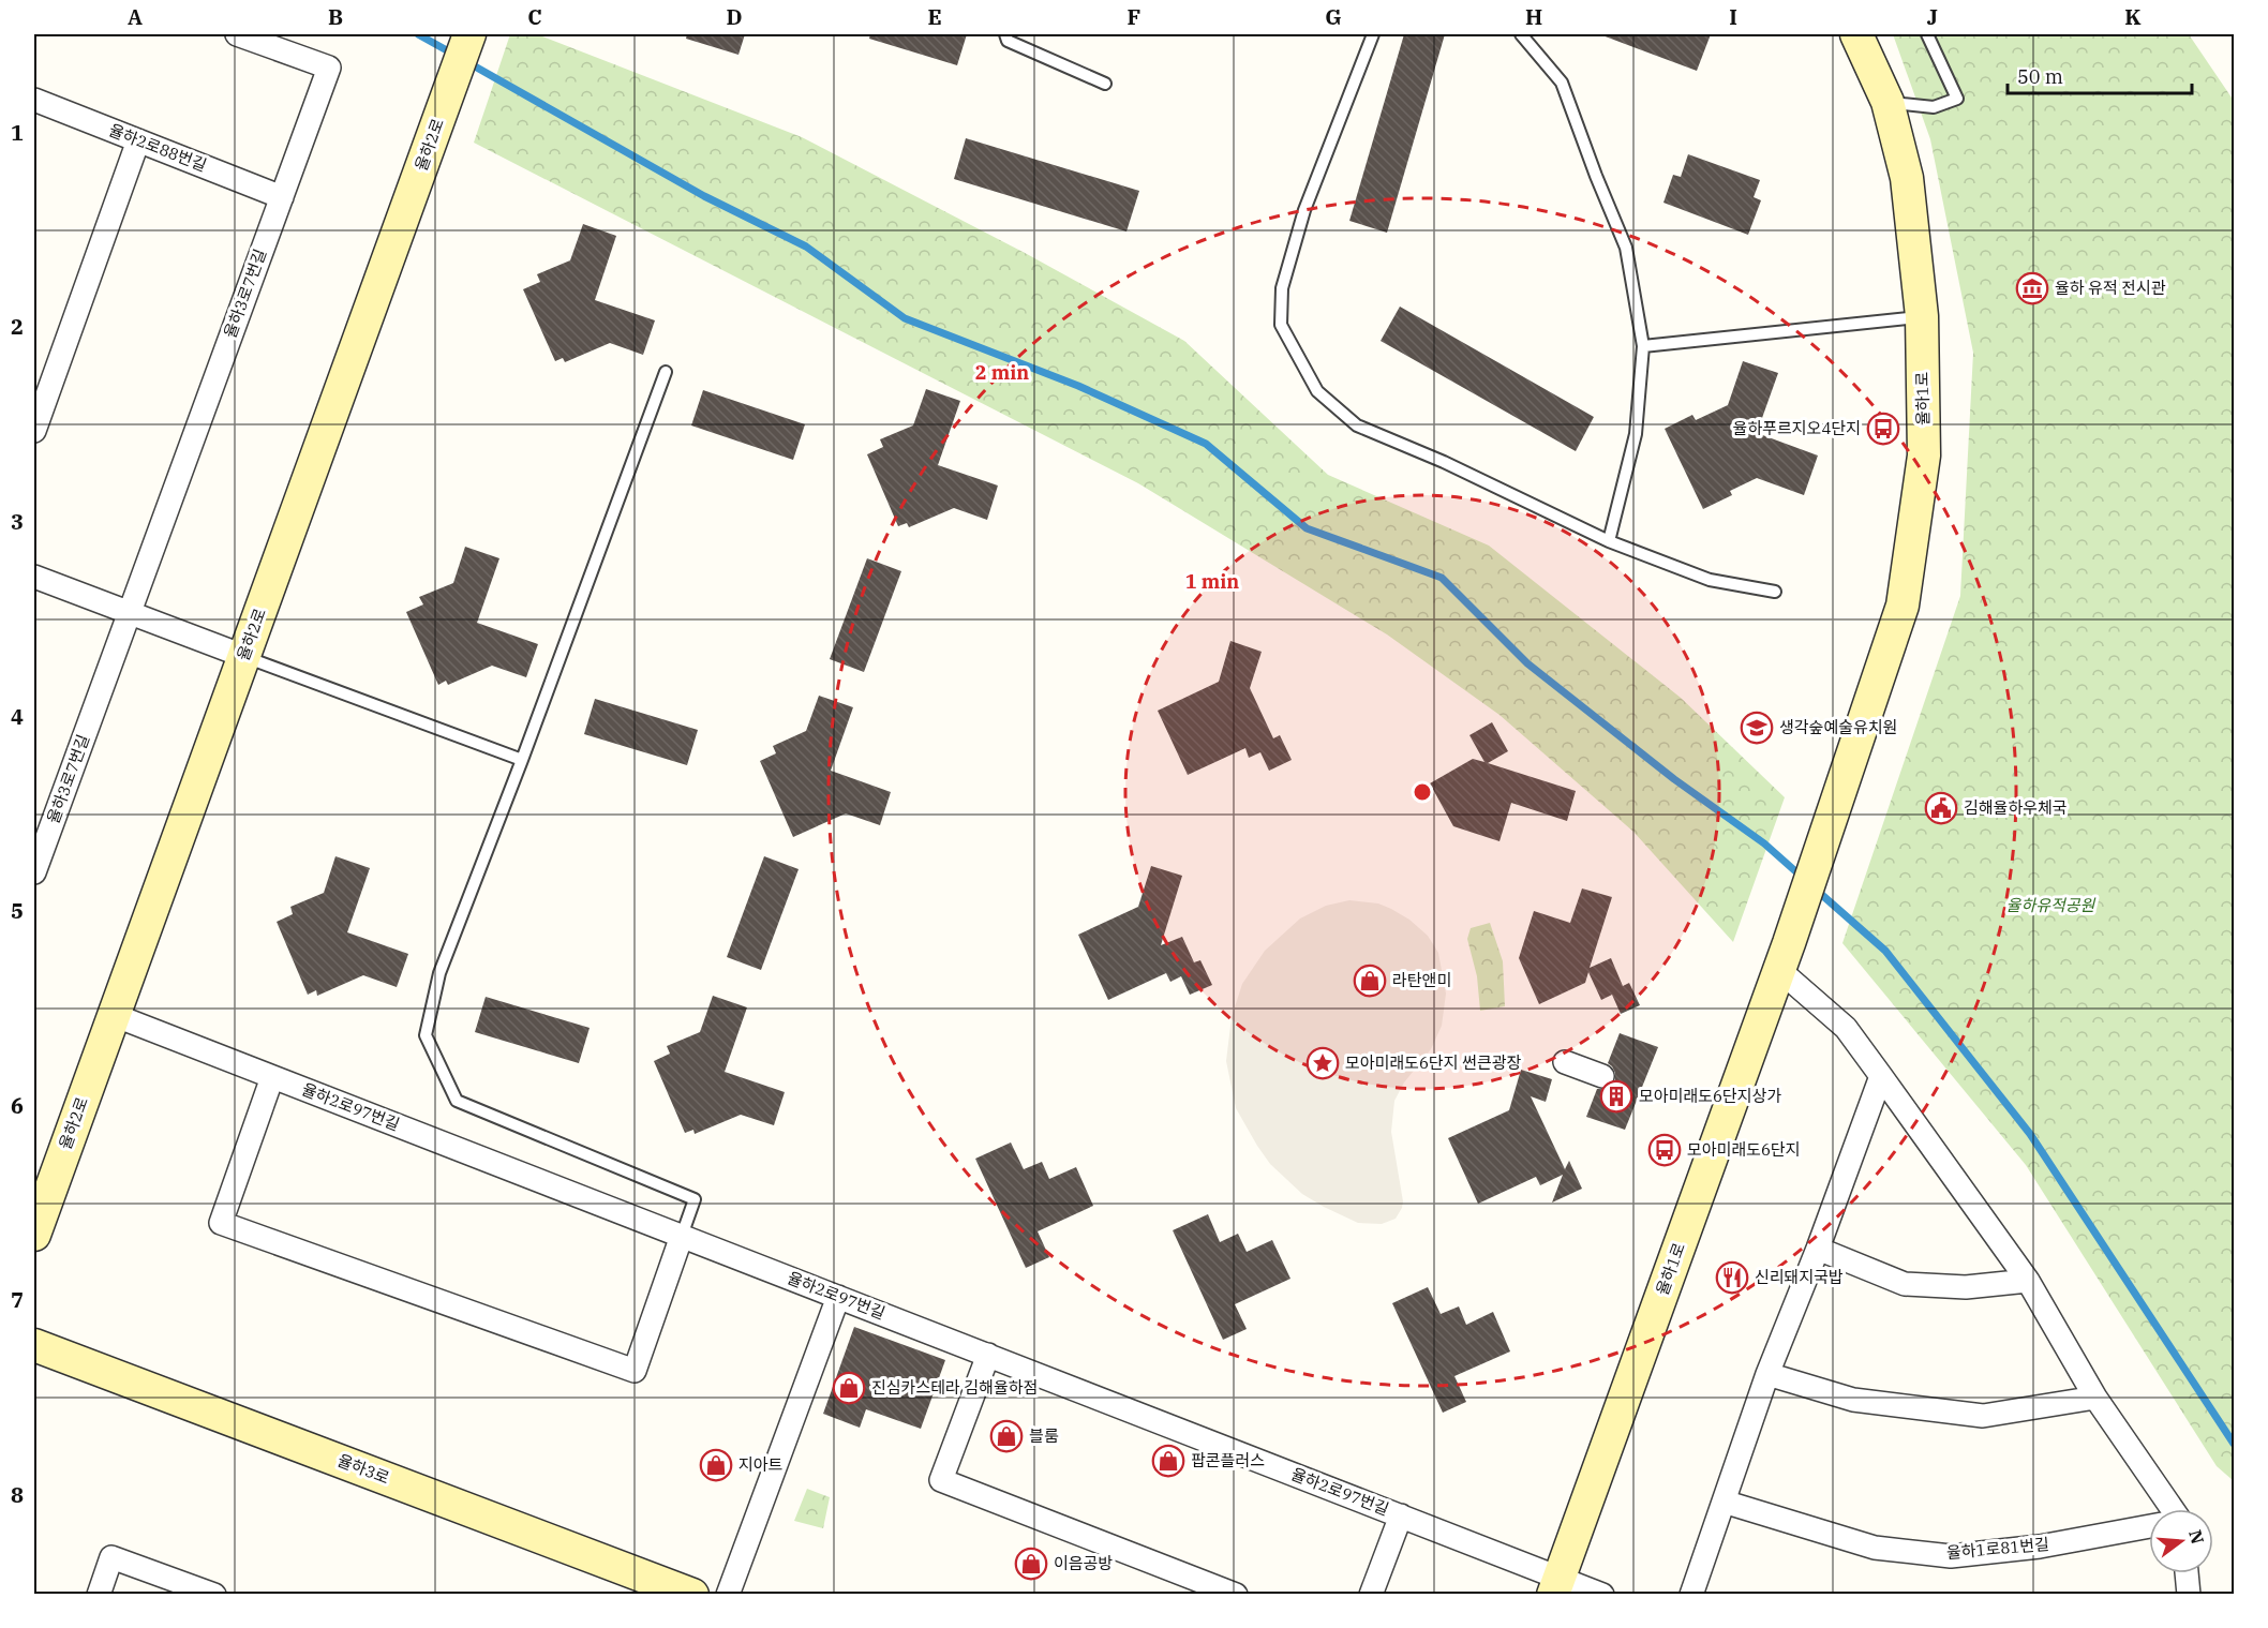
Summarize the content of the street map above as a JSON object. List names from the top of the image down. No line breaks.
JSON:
{"streets":{"street":["율하2로","율하2로88번길","율하3로7번길","율하1로","율하2로97번길","율하3로","율하1로81번길"]},"crossings":[["율하2로","율하2로97번길"],["율하2로88번길","율하3로7번길"],["율하1로","율하2로97번길"],["율하1로","율하1로81번길"]],"parks":["율하유적공원"],"places":{"museum":["율하 유적 전시관"],"bus stop":["율하푸르지오4단지","모아미래도6단지"],"school or university":["생각숲예술유치원"],"public building":["김해율하우체국"],"shop":["라탄앤미","진심카스테라 김해율하점","블룸","팝콘플러스","지아트","이음공방"],"place":["모아미래도6단지 썬큰광장"],"building":["모아미래도6단지상가"],"restaurant":["신리돼지국밥"]},"scale_bar":"50 m","north":"right","grid":{"columns":["A","B","C","D","E","F","G","H","I","J","K"],"rows":["1","2","3","4","5","6","7","8"]},"rings":["2 min","1 min"]}
